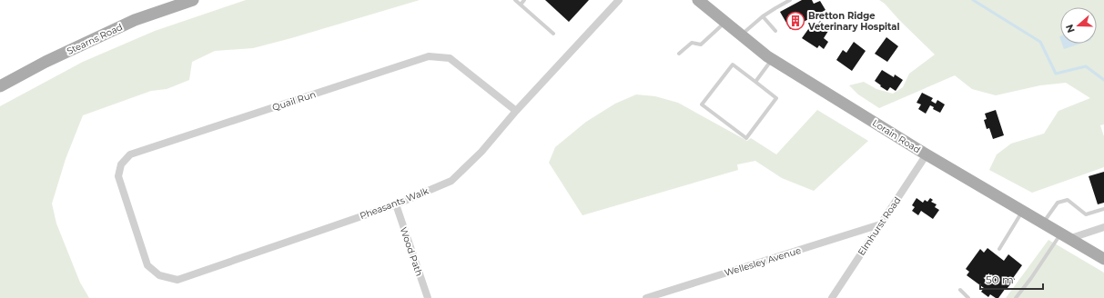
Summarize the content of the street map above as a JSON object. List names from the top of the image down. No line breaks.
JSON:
{"streets":{"main road":["Stearns Road","Lorain Road"],"street":["Quail Run","Pheasants Walk","Elmhurst Road","Wood Path","Wellesley Avenue"]},"crossings":[["Quail Run","Pheasants Walk"],["Lorain Road","Elmhurst Road"],["Pheasants Walk","Wood Path"],["Elmhurst Road","Wellesley Avenue"]],"places":{"building":["Bretton Ridge Veterinary Hospital"]},"scale_bar":"50 m","north":"left"}
